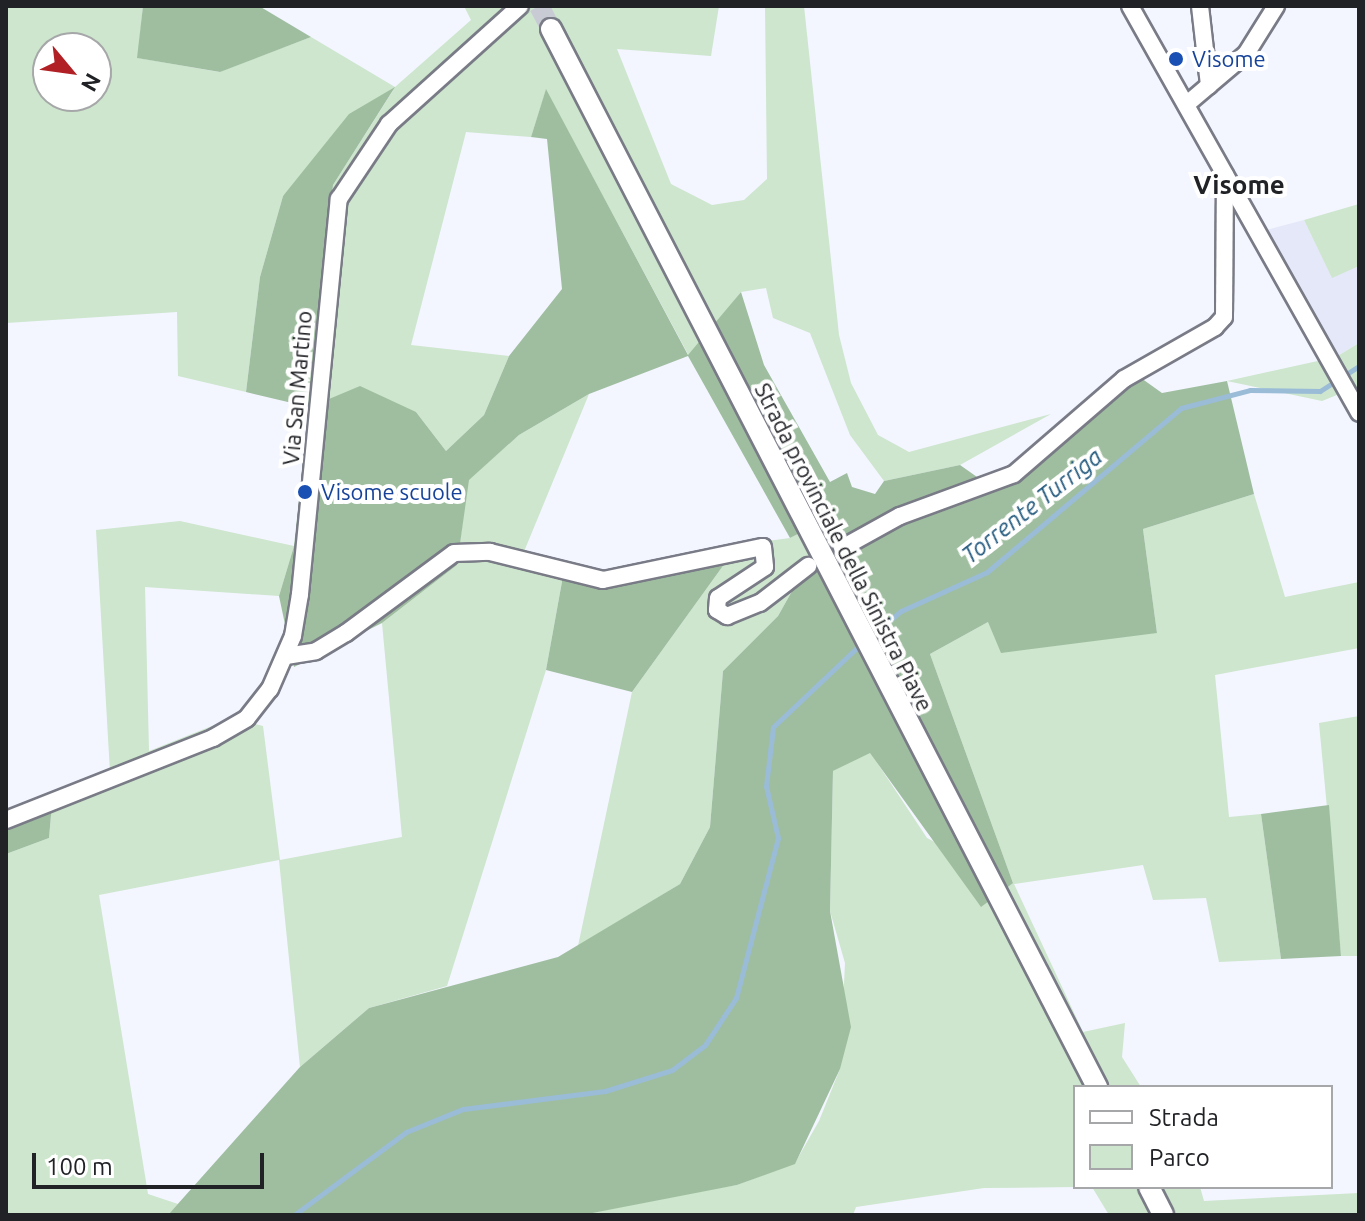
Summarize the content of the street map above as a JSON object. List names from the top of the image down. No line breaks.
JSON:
{"streets":{"main road":["Strada provinciale della Sinistra Piave"],"street":["Via San Martino"]},"districts":["Visome"],"water":["Torrente Turriga"],"places":["Visome","Visome scuole"],"legend":["Strada","Parco"],"scale_bar":"100 m","north":"bottom right"}
